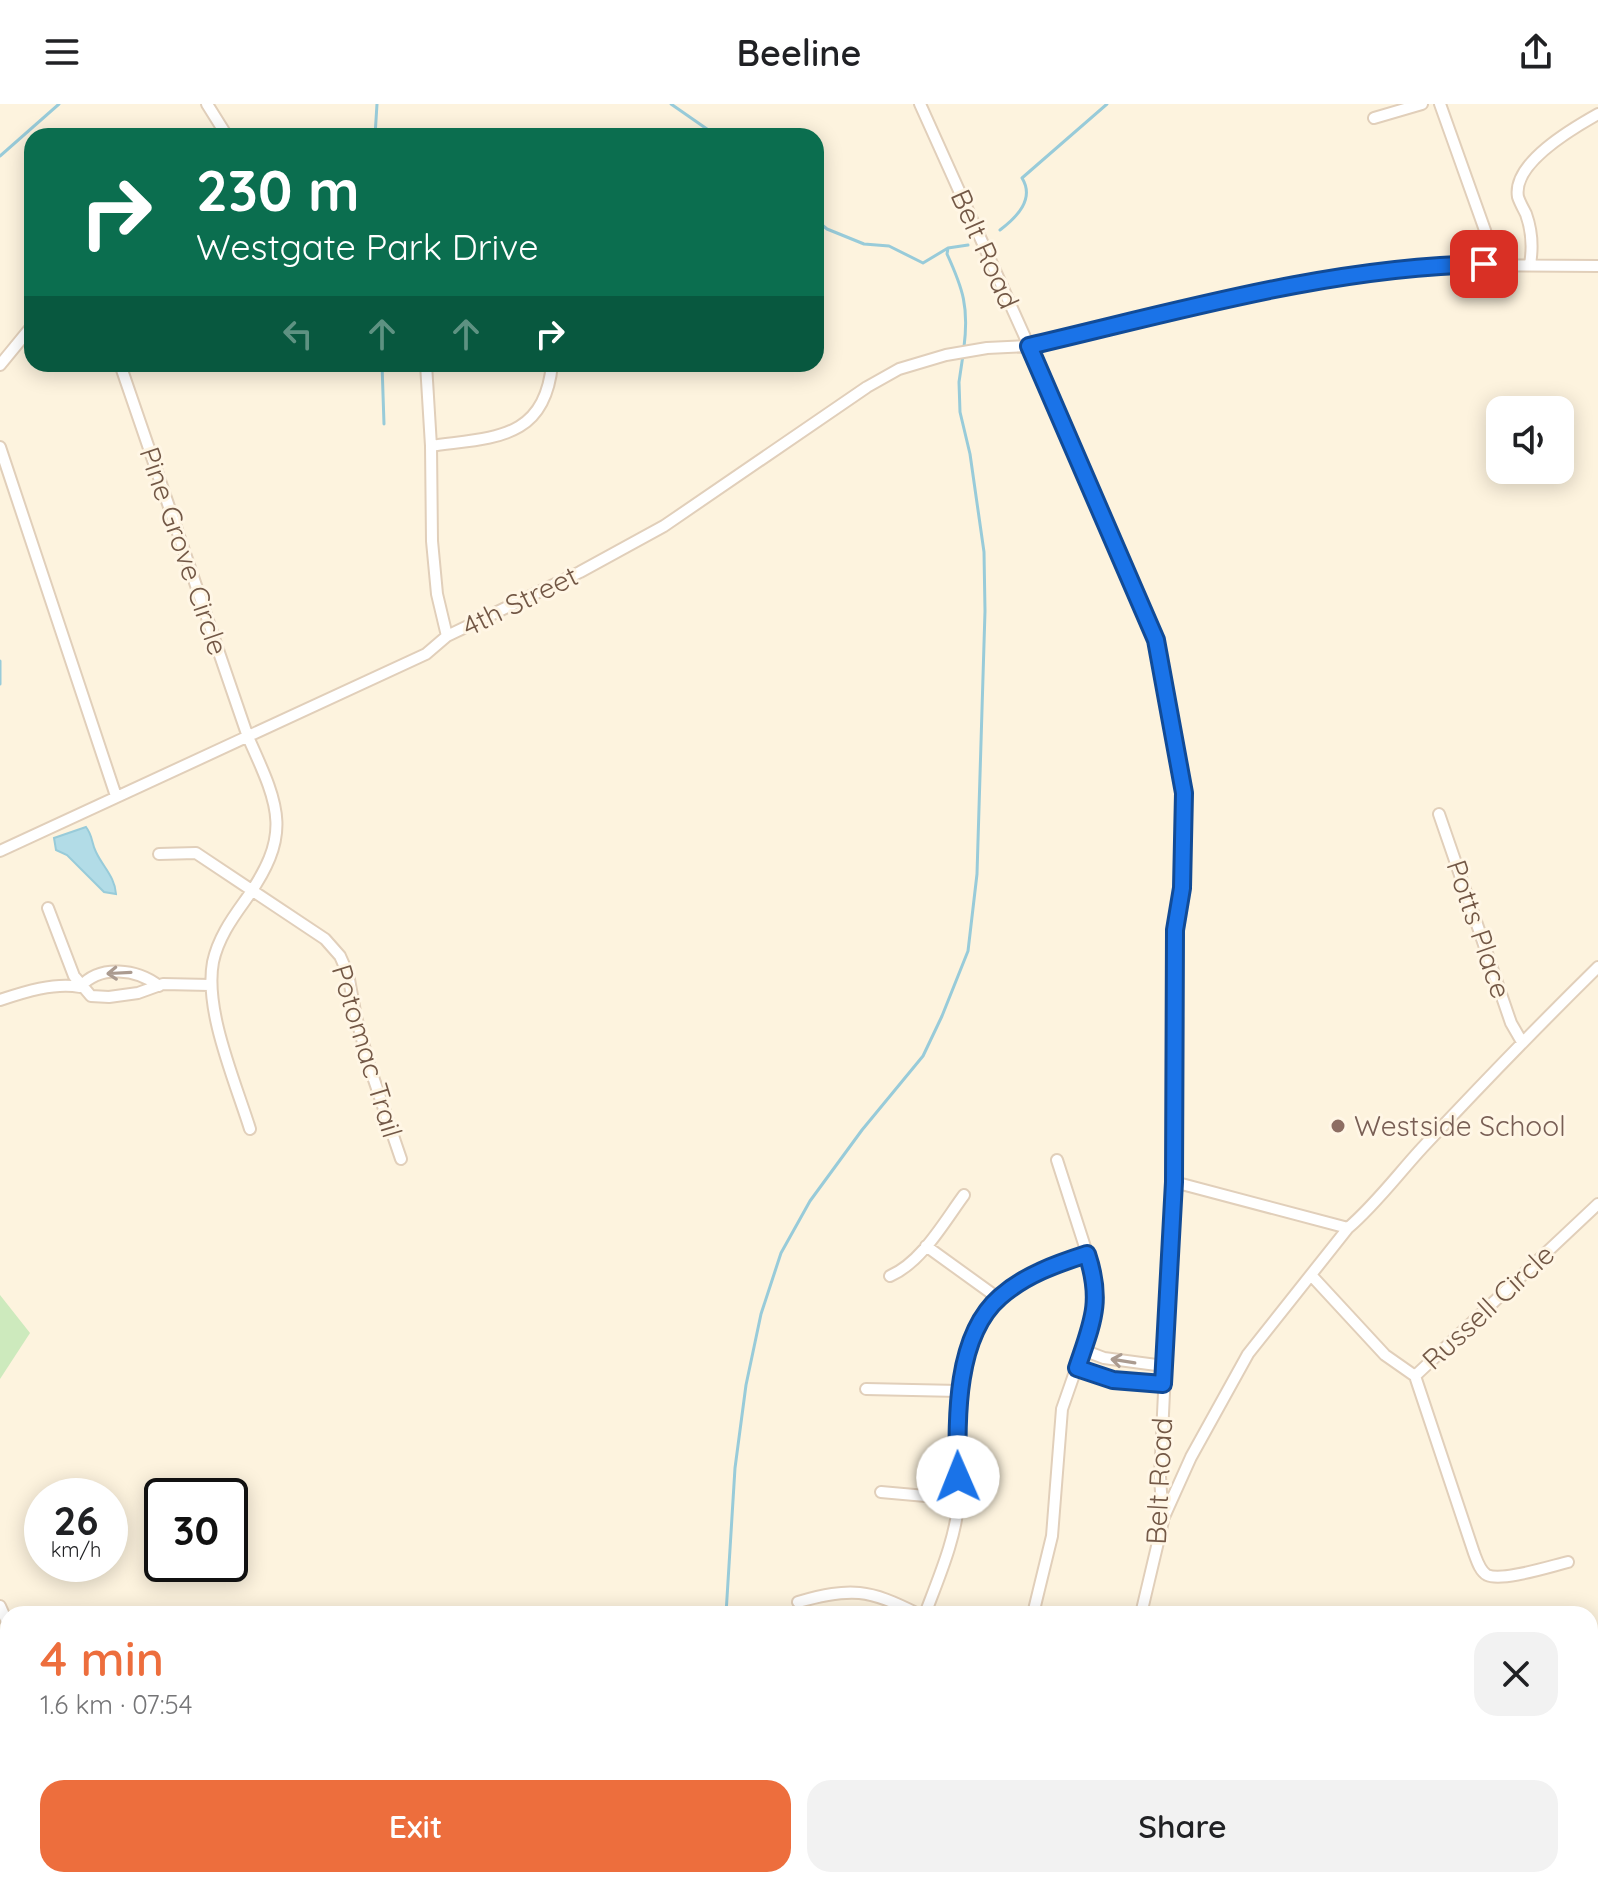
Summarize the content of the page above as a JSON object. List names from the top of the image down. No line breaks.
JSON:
{"streets":{"street":["Belt Road","Pine Grove Circle","4th Street","Potts Place","Potomac Trail","Russell Circle"]},"crossings":[["Belt Road","4th Street"],["Pine Grove Circle","4th Street"],["Pine Grove Circle","Potomac Trail"]],"places":["Westside School"],"page":{"header":"Beeline","turn":["230 m","Westgate Park Drive"],"speed":"26 km/h","limit":"30","heading":["4 min","1.6 km · 07:54"],"buttons":["Exit","Share"]}}
